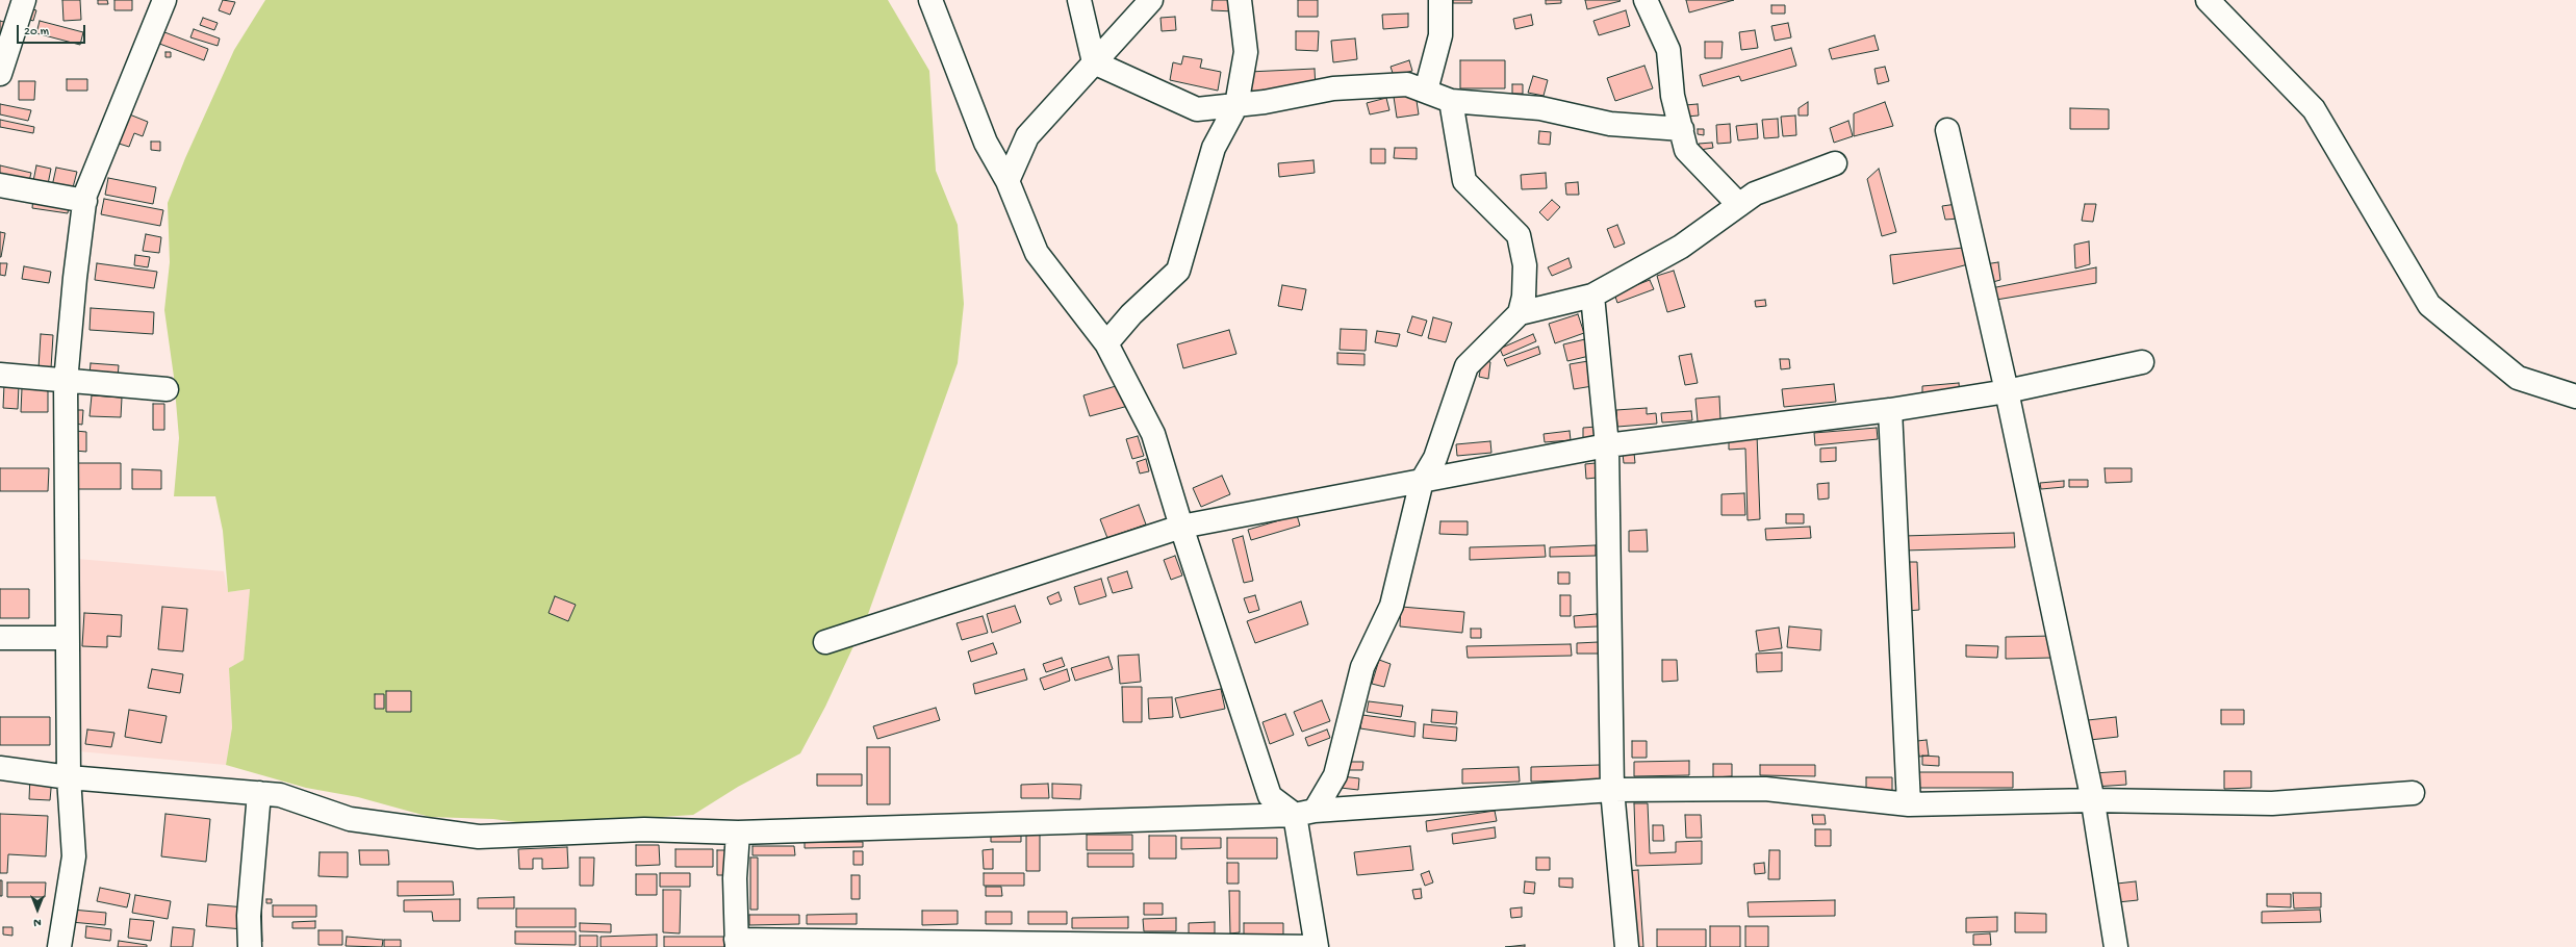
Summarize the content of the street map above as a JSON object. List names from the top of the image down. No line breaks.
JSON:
{"scale_bar":"20 m","north":"bottom"}
